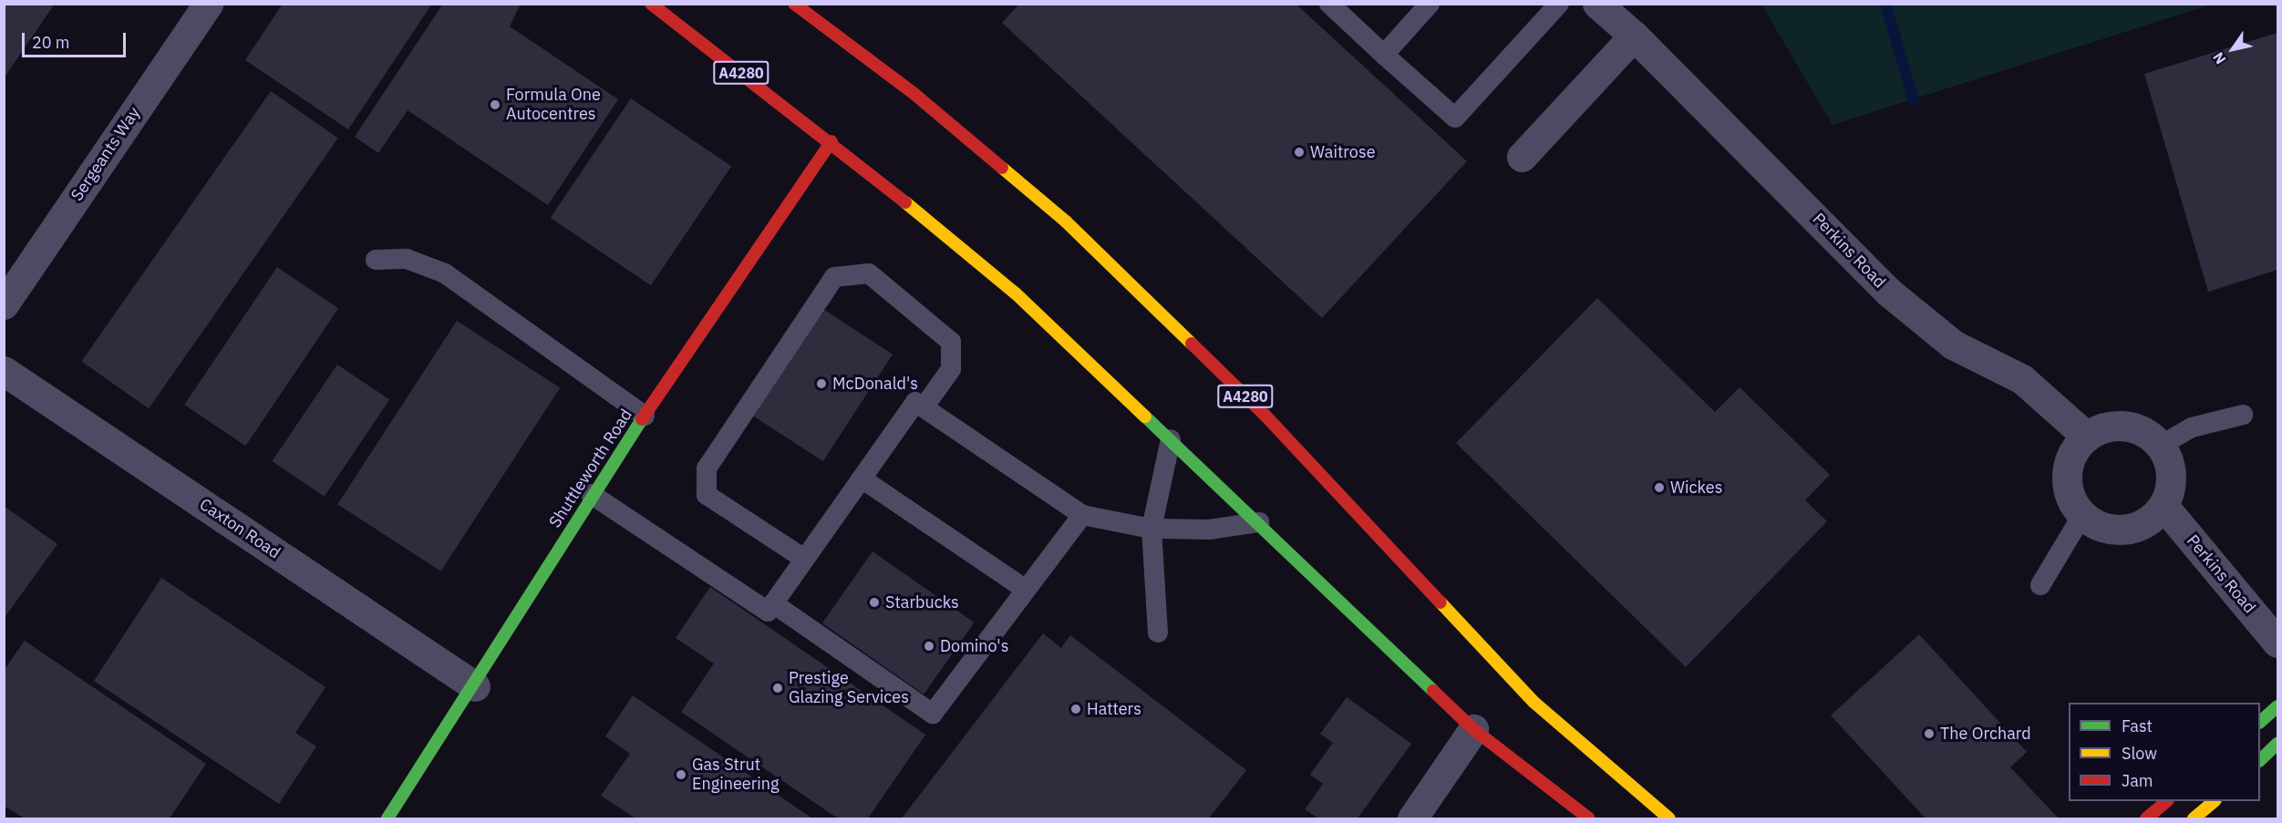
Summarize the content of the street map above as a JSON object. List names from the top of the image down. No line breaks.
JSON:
{"streets":{"main road":["A4280","Shuttleworth Road"],"street":["Sergeants Way","Perkins Road","Caxton Road"]},"crossings":[["A4280","Shuttleworth Road"],["Shuttleworth Road","Caxton Road"]],"places":["Formula One Autocentres","Waitrose","McDonald's","Wickes","Starbucks","Domino's","Prestige Glazing Services","Hatters","The Orchard","Gas Strut Engineering"],"legend":["Fast","Slow","Jam"],"scale_bar":"20 m","north":"bottom left"}
